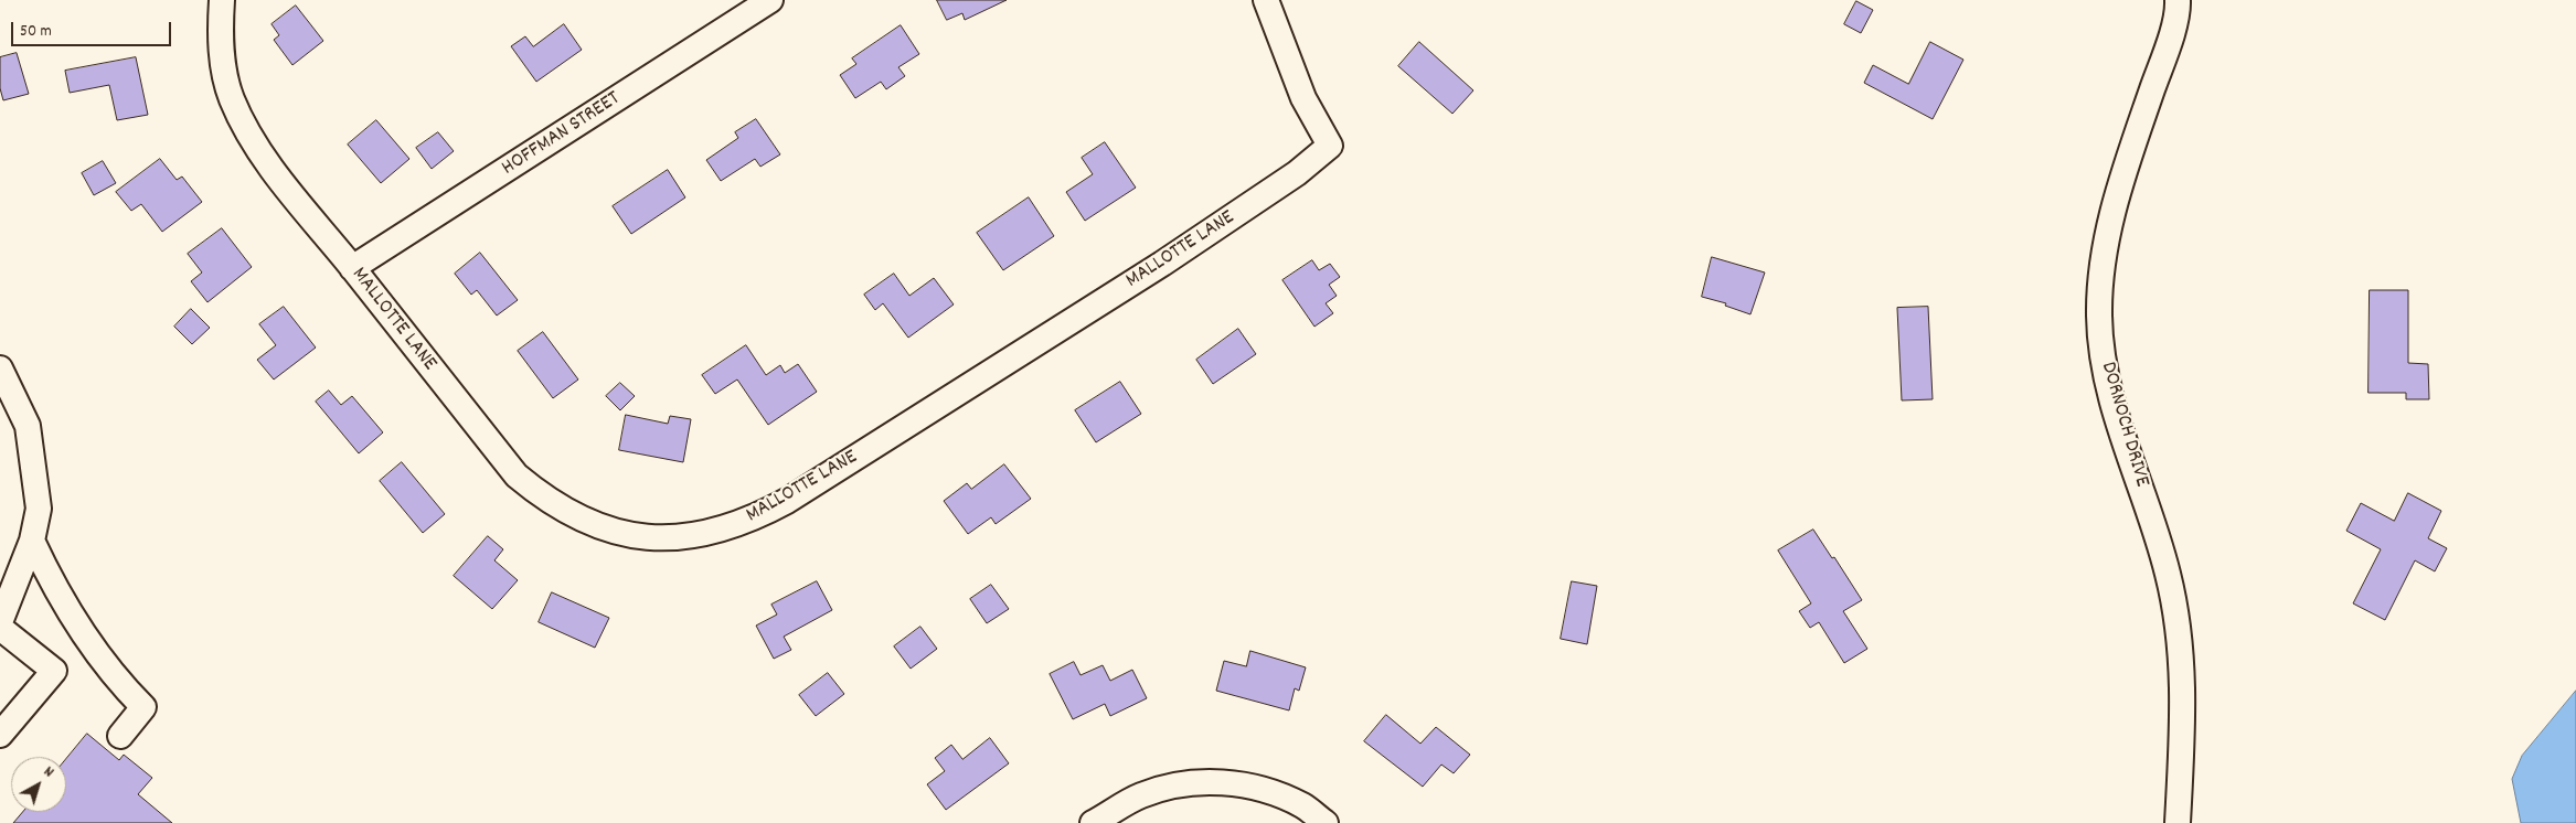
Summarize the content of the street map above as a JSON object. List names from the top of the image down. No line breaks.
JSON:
{"streets":{"street":["HOFFMAN STREET","MALLOTTE LANE","DORNOCH DRIVE"]},"crossings":[["HOFFMAN STREET","MALLOTTE LANE"]],"scale_bar":"50 m","north":"top right"}
